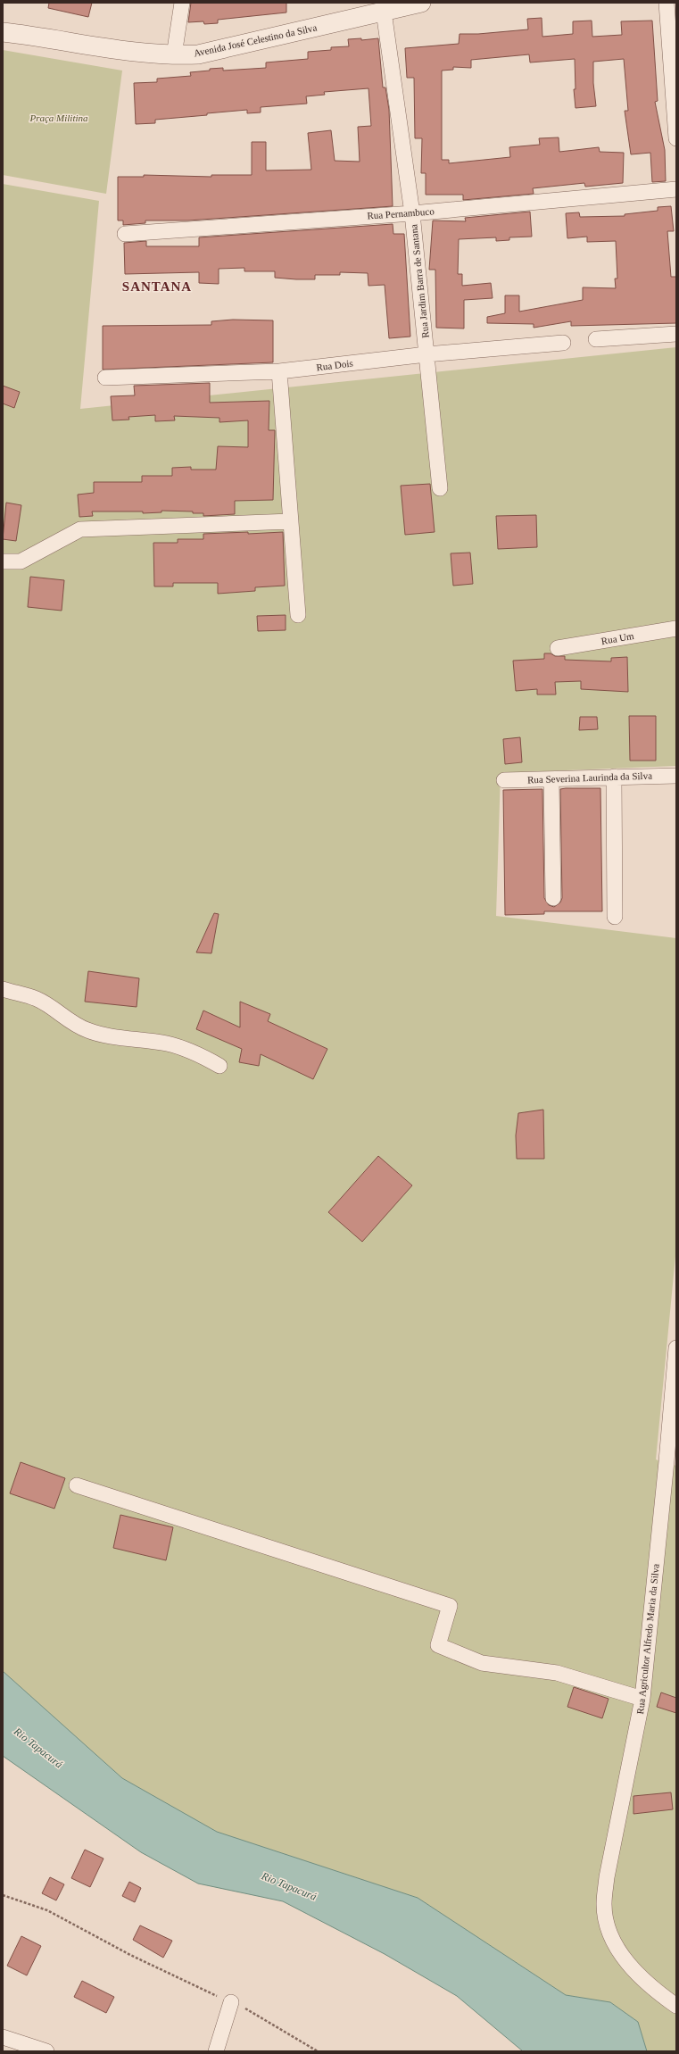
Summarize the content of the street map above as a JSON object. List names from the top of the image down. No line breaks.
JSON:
{"streets":{"street":["Avenida José Celestino da Silva","Rua Pernambuco","Rua Jardim Barra de Santana","Rua Dois","Rua Um","Rua Severina Laurinda da Silva","Rua Agricultor Alfredo Maria da Silva"]},"crossings":[["Avenida José Celestino da Silva","Rua Jardim Barra de Santana"],["Rua Pernambuco","Rua Jardim Barra de Santana"],["Rua Jardim Barra de Santana","Rua Dois"]],"districts":["SANTANA"],"water":["Rio Tapacurá"],"parks":["Praça Militina"]}
